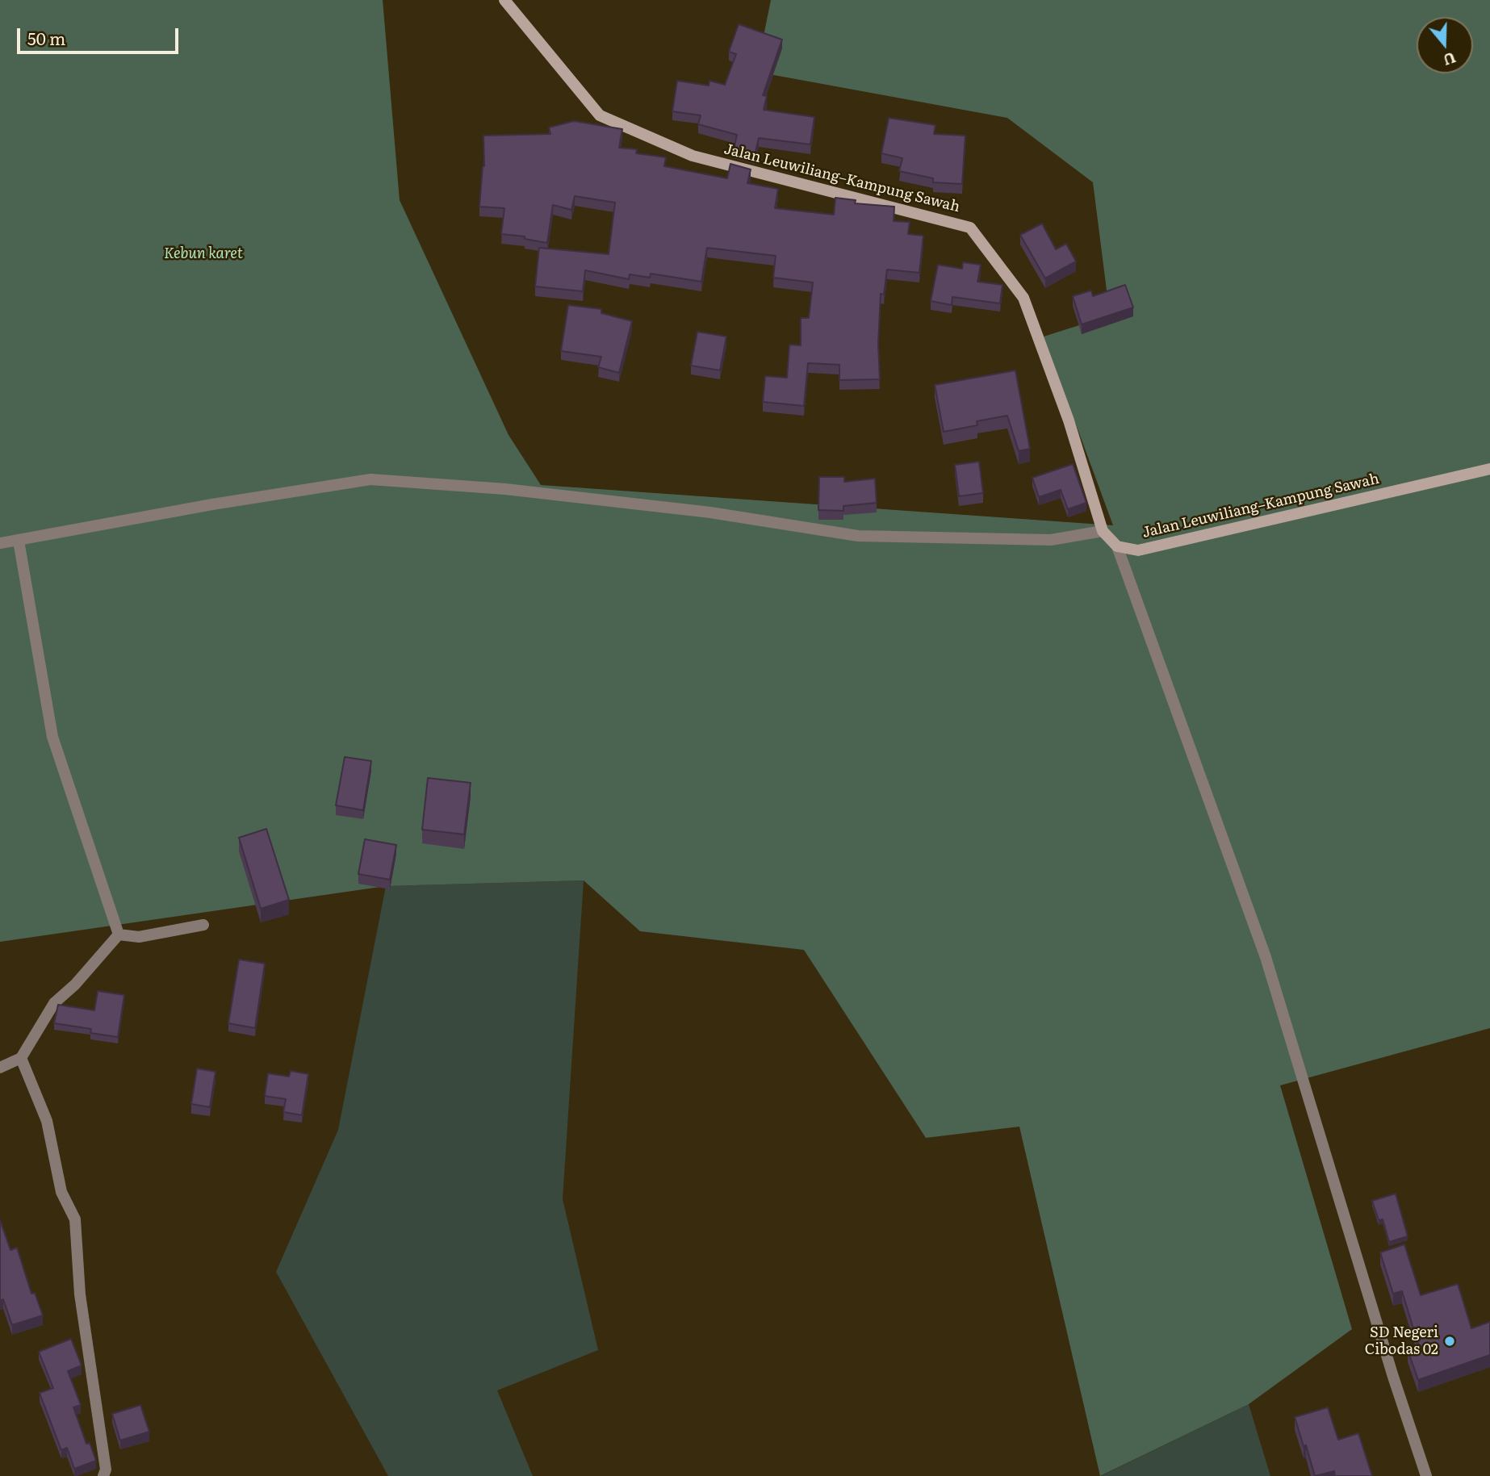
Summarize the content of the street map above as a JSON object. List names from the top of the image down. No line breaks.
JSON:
{"streets":{"main road":["Jalan Leuwiliang–Kampung Sawah"]},"parks":["Kebun karet"],"places":["SD Negeri Cibodas 02"],"scale_bar":"50 m","north":"bottom"}
